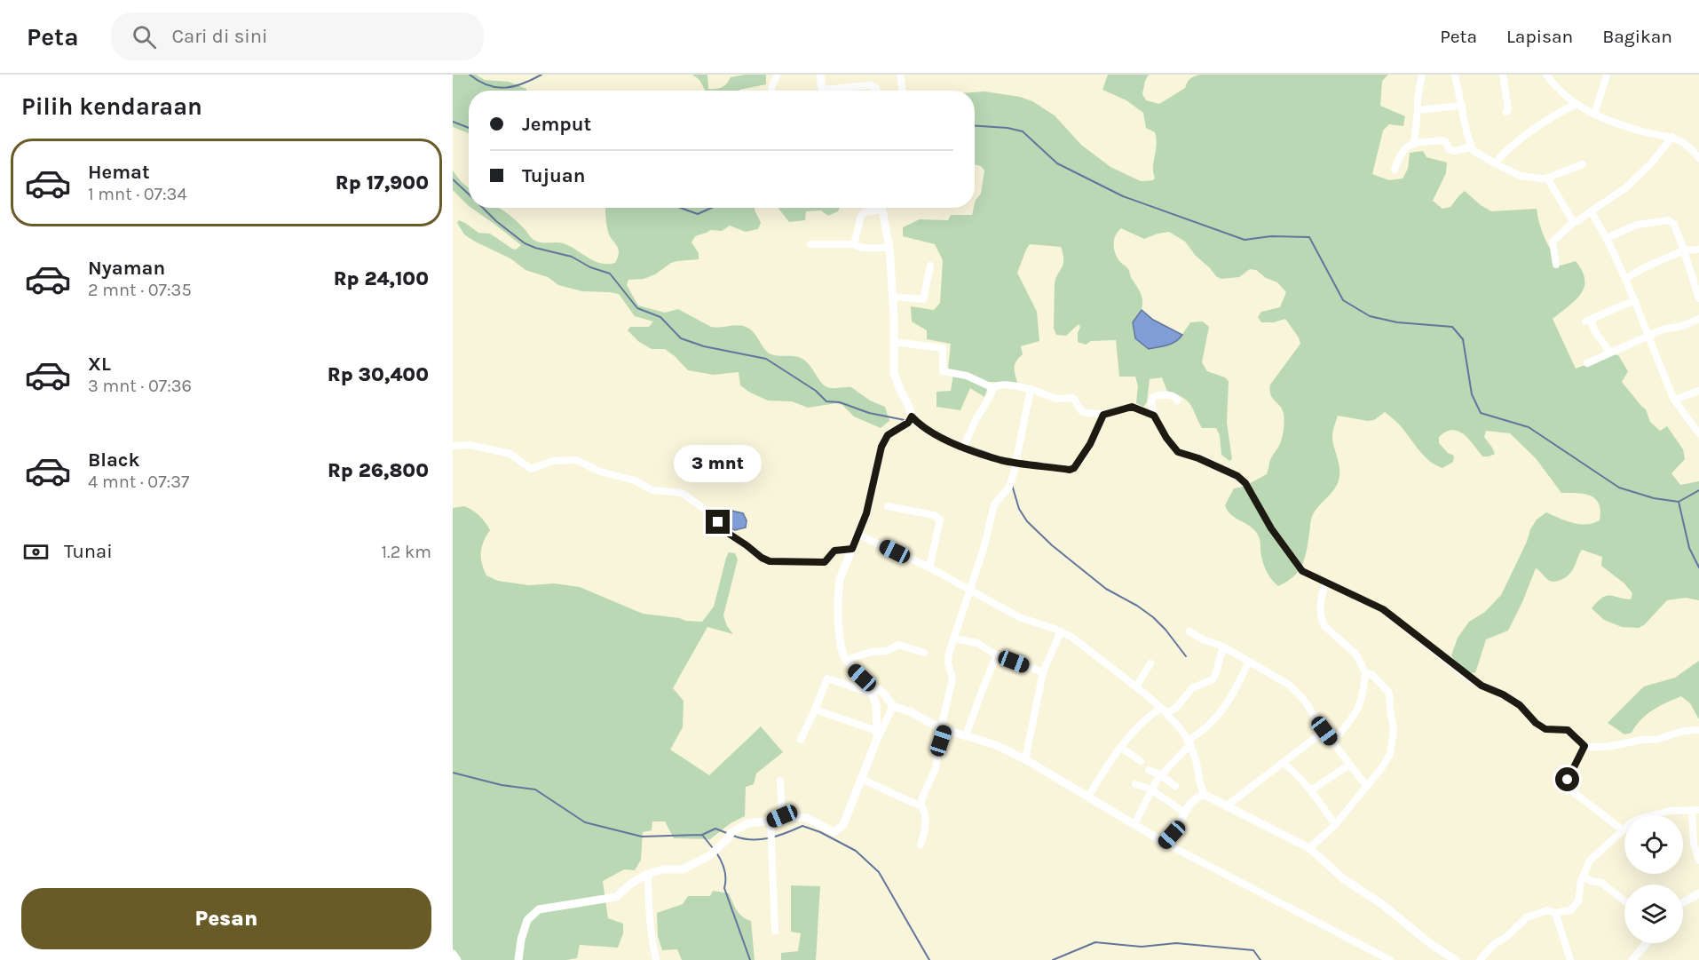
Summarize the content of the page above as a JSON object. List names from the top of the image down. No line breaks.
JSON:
{"page":{"header":"Peta","search":"Cari di sini","nav":["Peta","Lapisan","Bagikan"],"heading":"Pilih kendaraan","banner":["Jemput","Tujuan"],"list":[{"name":"Hemat","note":"1 mnt · 07:34","value":"Rp 17,900"},{"name":"Nyaman","note":"2 mnt · 07:35","value":"Rp 24,100"},{"name":"XL","note":"3 mnt · 07:36","value":"Rp 30,400"},{"name":"Black","note":"4 mnt · 07:37","value":"Rp 26,800"}],"bubble":"3 mnt","pay":["Tunai","1.2 km"],"buttons":"Pesan"}}
